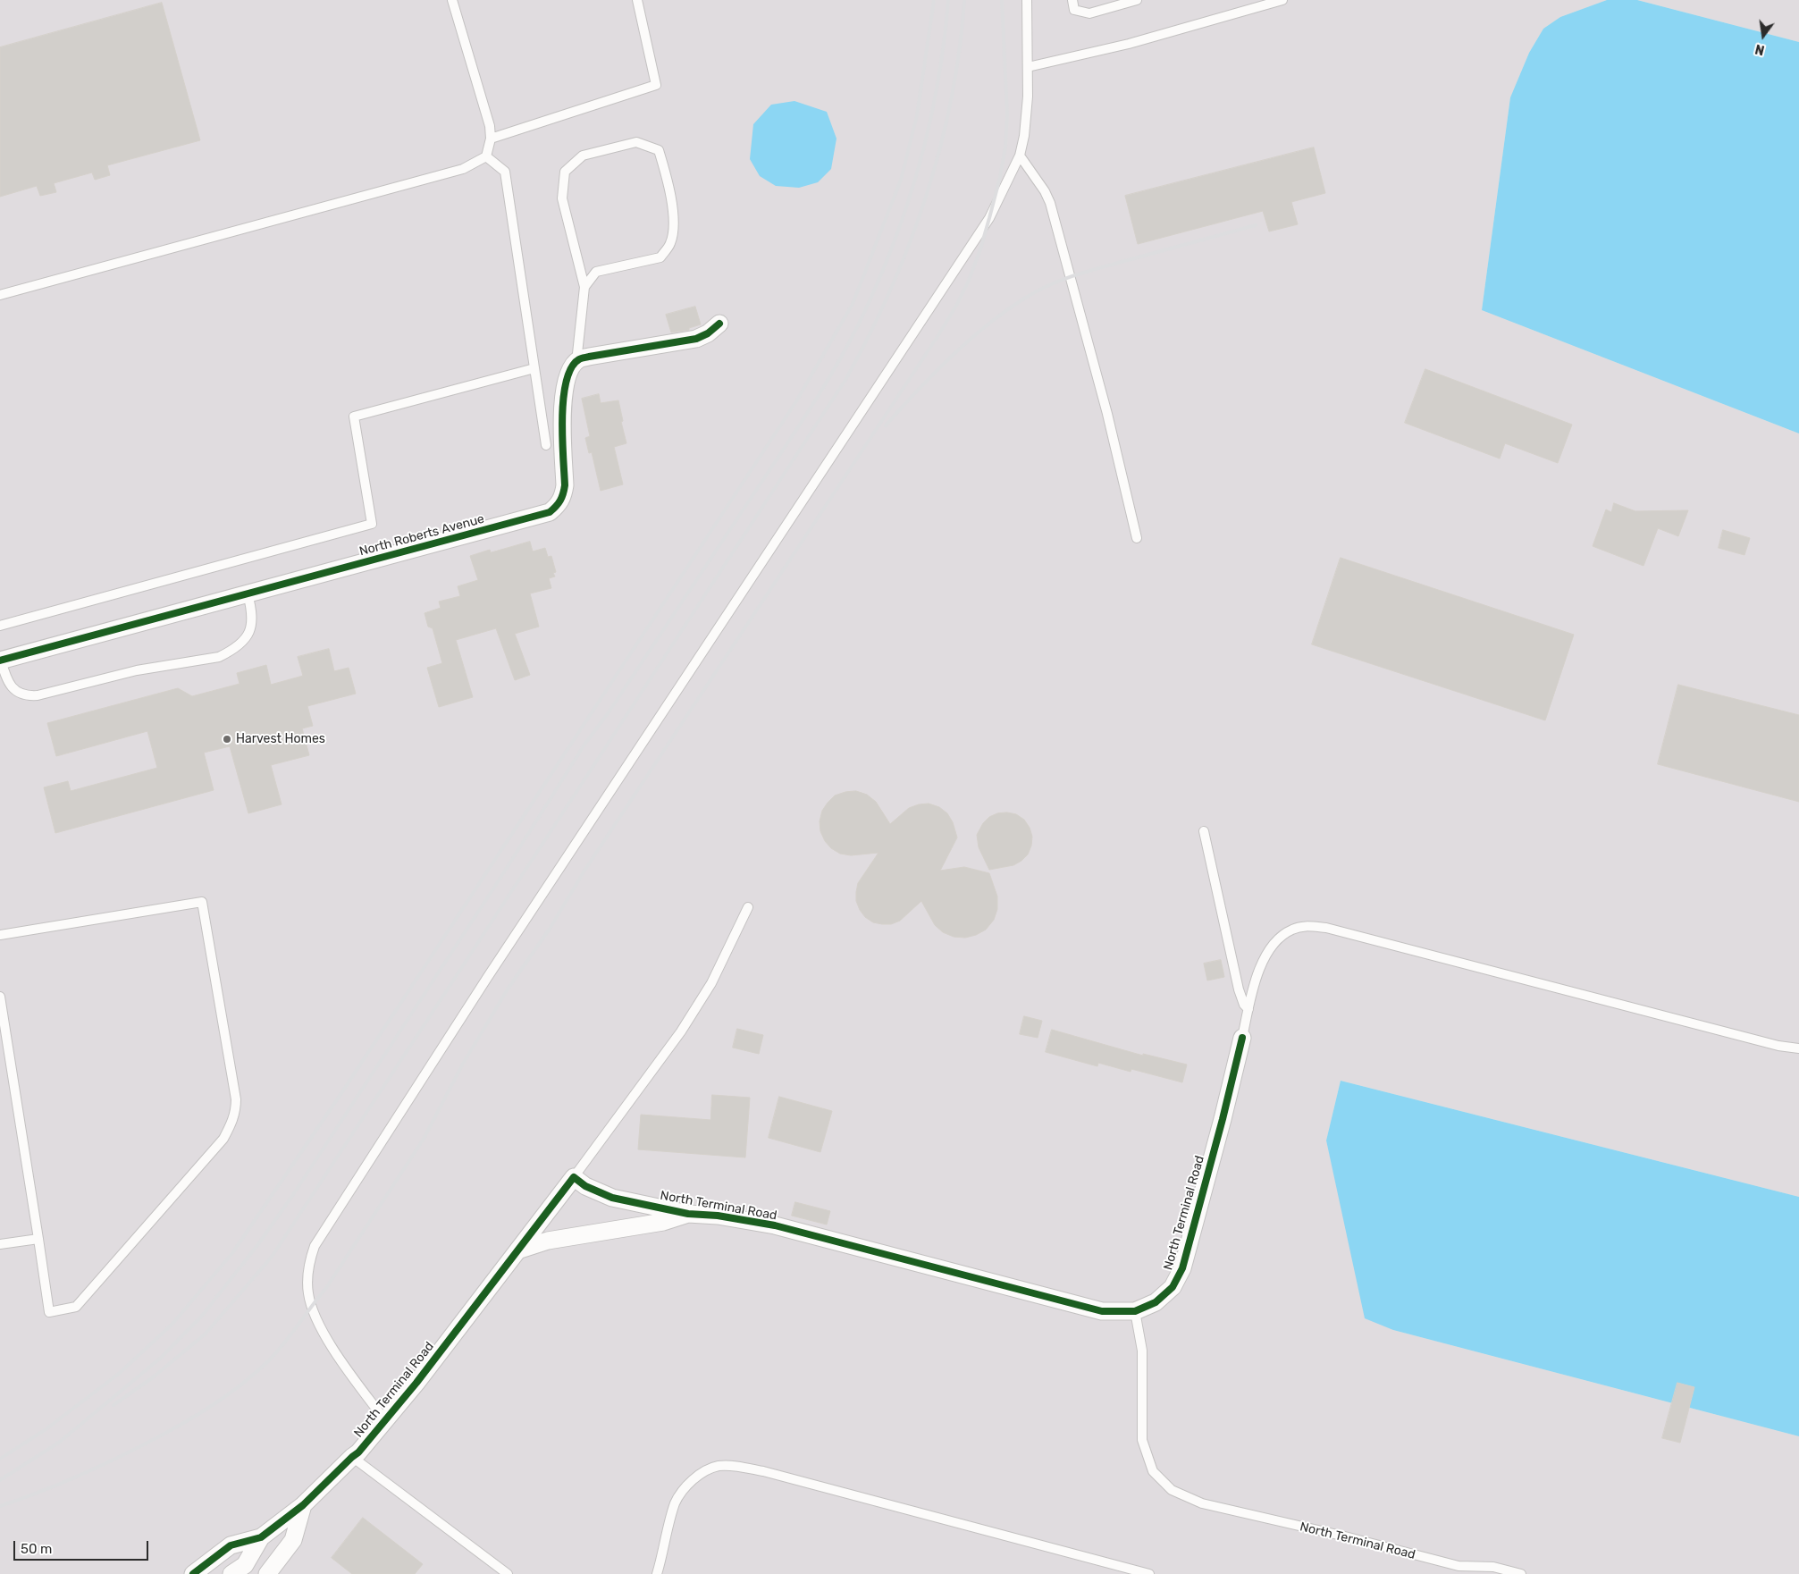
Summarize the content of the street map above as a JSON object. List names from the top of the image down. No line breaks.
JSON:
{"streets":{"street":["North Roberts Avenue","North Terminal Road"]},"places":["Harvest Homes"],"scale_bar":"50 m","north":"bottom"}
